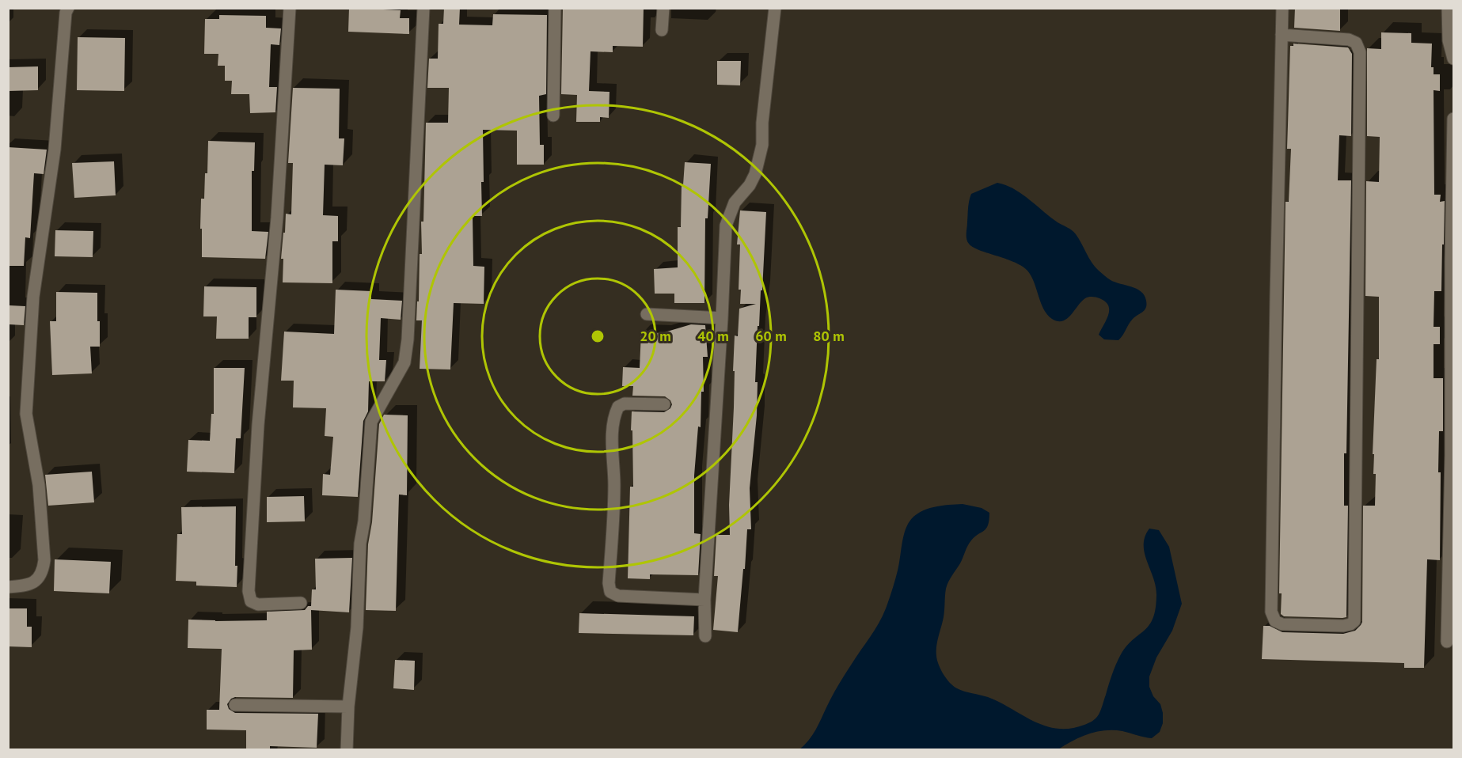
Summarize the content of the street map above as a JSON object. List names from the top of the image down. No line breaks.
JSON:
{"rings":["20 m","40 m","60 m","80 m"]}
